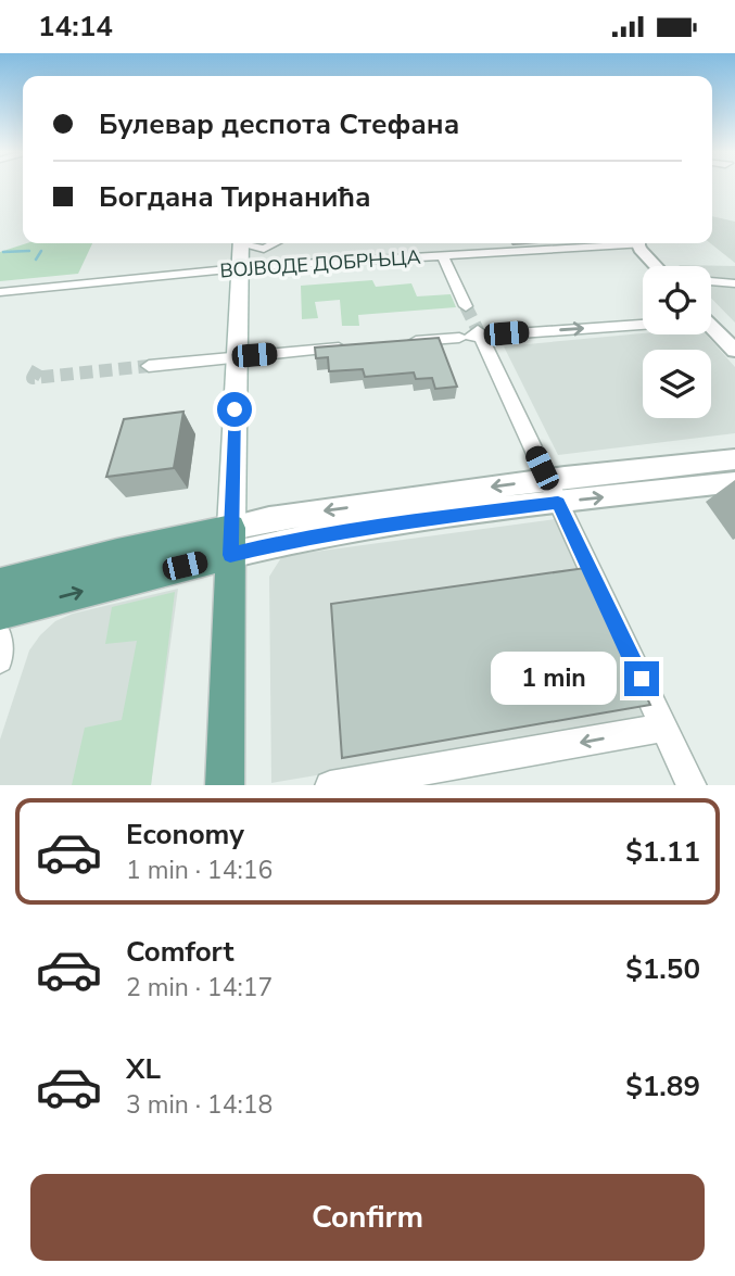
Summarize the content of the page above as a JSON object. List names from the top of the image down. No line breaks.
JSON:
{"streets":{"street":["ВОЈВОДЕ ДОБРЊЦА"]},"page":{"status":"14:14","banner":["Булевар деспота Стефана","Богдана Тирнанића"],"bubble":"1 min","list":[{"name":"Economy","note":"1 min · 14:16","value":"$1.11"},{"name":"Comfort","note":"2 min · 14:17","value":"$1.50"},{"name":"XL","note":"3 min · 14:18","value":"$1.89"}],"buttons":"Confirm"}}
